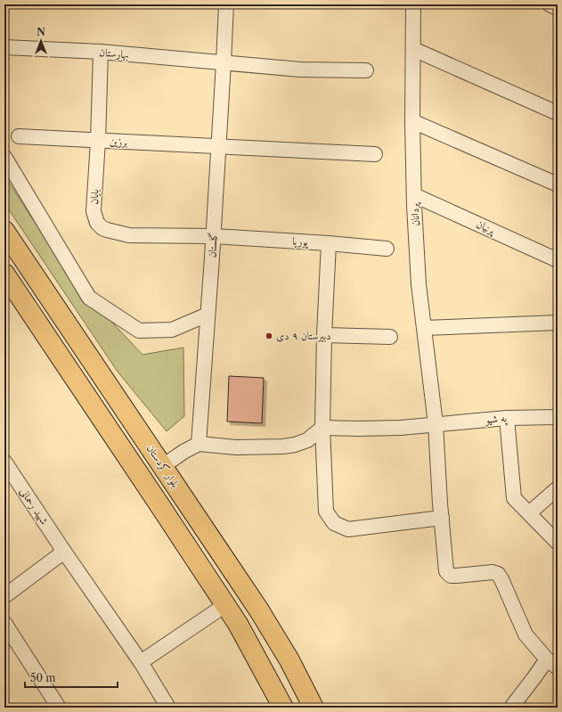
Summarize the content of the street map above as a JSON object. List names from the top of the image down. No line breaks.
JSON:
{"streets":{"main road":["بلوار کردستان"],"street":["بهارستان","برزین","بایان","پردانان","پرنیان","پوریا","گلستان","په شیو","شهید رحمانی"]},"crossings":[["بهارستان","بایان"],["بهارستان","گلستان"],["برزین","بایان"],["برزین","گلستان"],["بایان","پوریا"],["بایان","گلستان"],["پردانان","پرنیان"],["پردانان","په شیو"],["پوریا","گلستان"]],"places":["دبیرستان ۹ دی"],"scale_bar":"50 m","north":"top"}
